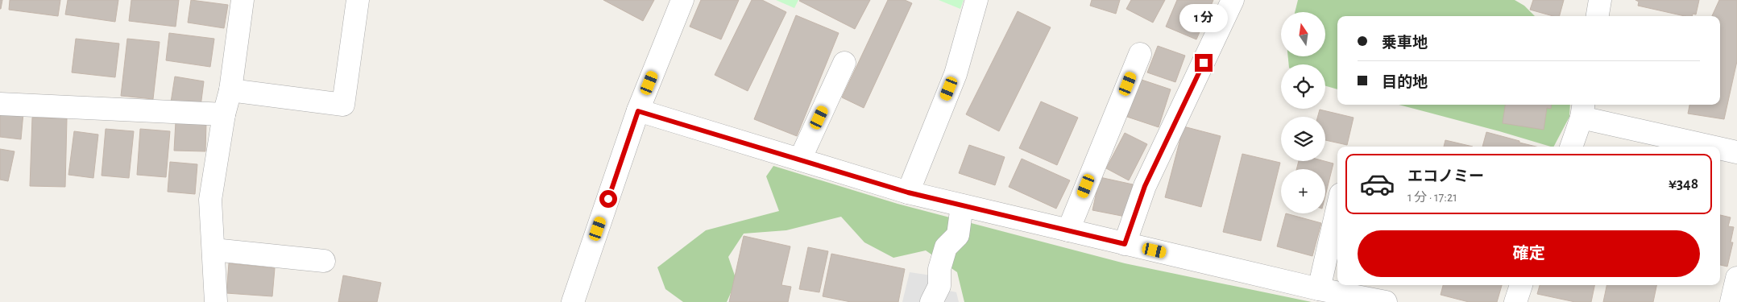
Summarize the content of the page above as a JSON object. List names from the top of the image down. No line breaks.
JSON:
{"north":"top","page":{"bubble":"1 分","map_buttons":"+","banner":["乗車地","目的地"],"list":[{"name":"エコノミー","note":"1 分 · 17:21","value":"¥348"}],"buttons":"確定"}}
